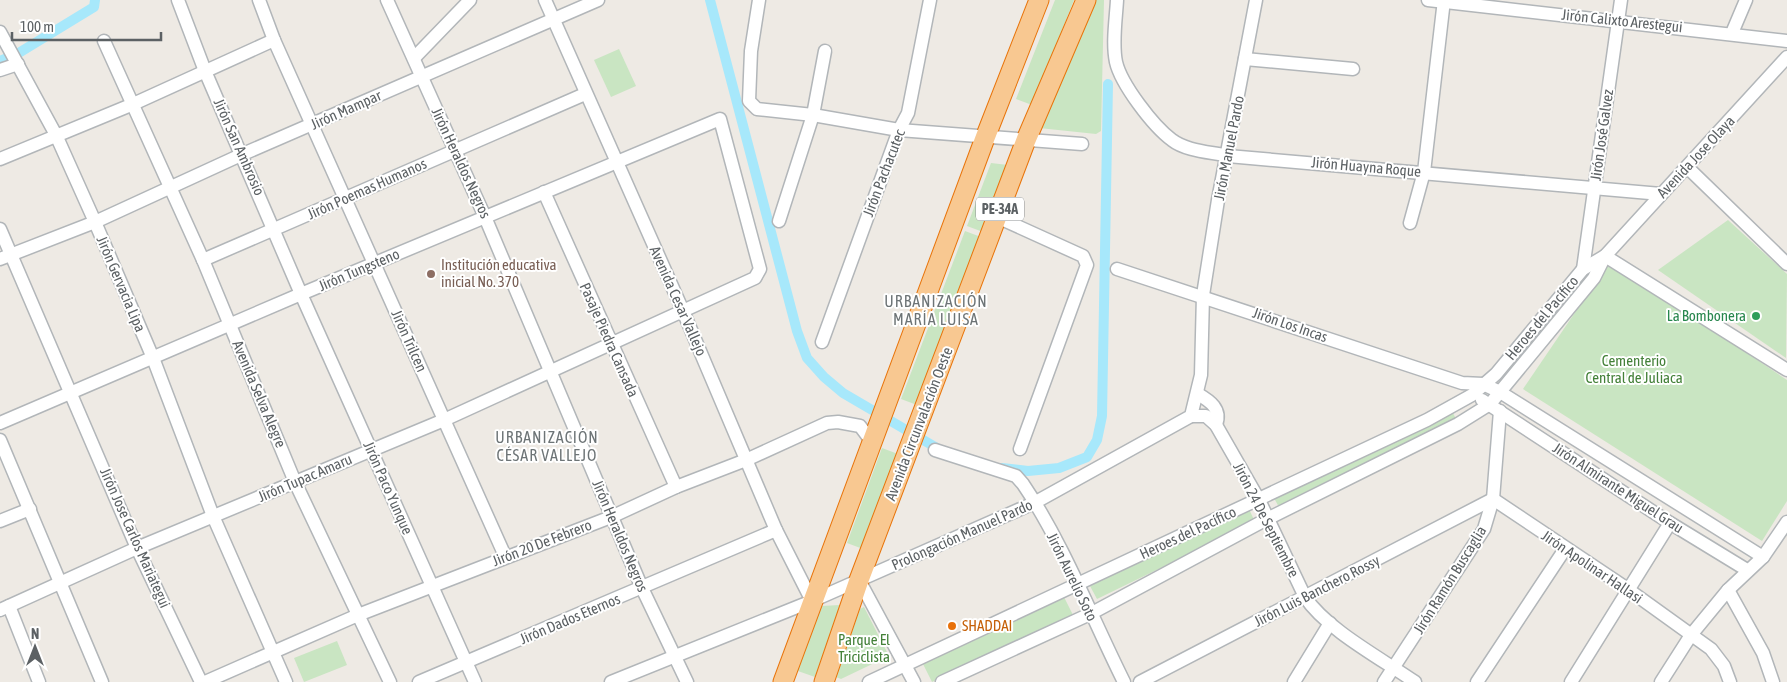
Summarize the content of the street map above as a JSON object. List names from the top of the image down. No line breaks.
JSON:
{"streets":{"highway":["PE-34A","Avenida Circunvalación Oeste"],"street":["Jirón Calixto Arestegui","Jirón Mampar","Jirón José Galvez","Jirón San Ambrosio","Jirón Manuel Pardo","Avenida Jose Olaya","Jirón Heraldos Negros","Jirón Huayna Roque","Jirón Pachacutec","Jirón Poemas Humanos","Jirón Tungsteno","Jirón Gervacia Lipa","Avenida Cesar Vallejo","Heroes del Pacífico","Jirón Los Incas","Pasaje Piedra Cansada","Jirón Trilcen","Avenida Selva Alegre","Jirón Tupac Amaru","Jirón Paco Yunque","Jirón Almirante Miguel Grau","Jirón 24 De Septiembre","Prolongación Manuel Pardo","Jirón Jose Carlos Mariategui","Jirón 20 De Febrero","Jirón Apolinar Hallasi","Jirón Aurelio Soto","Jirón Ramón Buscaglia","Jirón Luis Banchero Rossy","Jirón Dados Eternos"]},"crossings":[["Jirón Calixto Arestegui","Jirón José Galvez"],["Jirón Mampar","Jirón San Ambrosio"],["Jirón Mampar","Jirón Heraldos Negros"],["Jirón Mampar","Jirón Gervacia Lipa"],["Jirón Mampar","Avenida Cesar Vallejo"],["Jirón Mampar","Jirón Trilcen"],["Jirón Mampar","Avenida Selva Alegre"],["Jirón Mampar","Jirón Jose Carlos Mariategui"],["Jirón José Galvez","Jirón Huayna Roque"],["Jirón José Galvez","Heroes del Pacífico"],["Jirón San Ambrosio","Jirón Poemas Humanos"],["Jirón San Ambrosio","Jirón Tungsteno"],["Jirón San Ambrosio","Jirón Paco Yunque"],["Jirón Manuel Pardo","Jirón Huayna Roque"],["Jirón Manuel Pardo","Jirón Los Incas"],["Avenida Jose Olaya","Jirón Huayna Roque"],["Avenida Jose Olaya","Heroes del Pacífico"],["Jirón Heraldos Negros","Jirón Poemas Humanos"],["Jirón Heraldos Negros","Jirón Tungsteno"],["Jirón Heraldos Negros","Jirón Tupac Amaru"],["Jirón Heraldos Negros","Prolongación Manuel Pardo"],["Jirón Heraldos Negros","Jirón 20 De Febrero"],["Jirón Heraldos Negros","Jirón Dados Eternos"],["Jirón Poemas Humanos","Avenida Cesar Vallejo"],["Jirón Poemas Humanos","Jirón Trilcen"],["Jirón Poemas Humanos","Avenida Selva Alegre"],["PE-34A","Avenida Cesar Vallejo"],["PE-34A","Prolongación Manuel Pardo"],["PE-34A","Jirón 20 De Febrero"],["Jirón Tungsteno","Jirón Gervacia Lipa"],["Jirón Tungsteno","Avenida Cesar Vallejo"],["Jirón Tungsteno","Pasaje Piedra Cansada"],["Jirón Tungsteno","Jirón Trilcen"],["Jirón Tungsteno","Avenida Selva Alegre"],["Jirón Tungsteno","Jirón Tupac Amaru"],["Jirón Tungsteno","Jirón Paco Yunque"],["Jirón Tungsteno","Jirón Jose Carlos Mariategui"],["Jirón Gervacia Lipa","Jirón Tupac Amaru"],["Jirón Gervacia Lipa","Jirón 20 De Febrero"],["Avenida Cesar Vallejo","Jirón Tupac Amaru"],["Avenida Cesar Vallejo","Prolongación Manuel Pardo"],["Avenida Cesar Vallejo","Jirón 20 De Febrero"],["Avenida Cesar Vallejo","Jirón Dados Eternos"],["Heroes del Pacífico","Jirón Los Incas"],["Heroes del Pacífico","Jirón Almirante Miguel Grau"],["Heroes del Pacífico","Jirón 24 De Septiembre"],["Heroes del Pacífico","Jirón Aurelio Soto"],["Heroes del Pacífico","Jirón Ramón Buscaglia"],["Pasaje Piedra Cansada","Jirón Tupac Amaru"],["Pasaje Piedra Cansada","Jirón 20 De Febrero"],["Jirón Trilcen","Jirón Tupac Amaru"],["Jirón Trilcen","Jirón 20 De Febrero"],["Avenida Selva Alegre","Jirón Tupac Amaru"],["Avenida Selva Alegre","Jirón 20 De Febrero"],["Avenida Circunvalación Oeste","Prolongación Manuel Pardo"],["Jirón Tupac Amaru","Jirón Paco Yunque"],["Jirón Tupac Amaru","Jirón Jose Carlos Mariategui"],["Jirón Paco Yunque","Jirón 20 De Febrero"],["Jirón Paco Yunque","Jirón Dados Eternos"],["Jirón Almirante Miguel Grau","Jirón Ramón Buscaglia"],["Jirón 24 De Septiembre","Jirón Ramón Buscaglia"],["Jirón 24 De Septiembre","Jirón Luis Banchero Rossy"],["Prolongación Manuel Pardo","Jirón Aurelio Soto"],["Jirón Apolinar Hallasi","Jirón Ramón Buscaglia"],["Jirón Apolinar Hallasi","Jirón Luis Banchero Rossy"],["Jirón Ramón Buscaglia","Jirón Luis Banchero Rossy"]],"districts":["URBANIZACIÓN MARÍA LUISA","URBANIZACIÓN CÉSAR VALLEJO"],"parks":["Cementerio Central de Juliaca","Parque El Triciclista"],"places":["Institución educativa inicial No. 370","La Bombonera","SHADDAI"],"scale_bar":"100 m","north":"top"}
